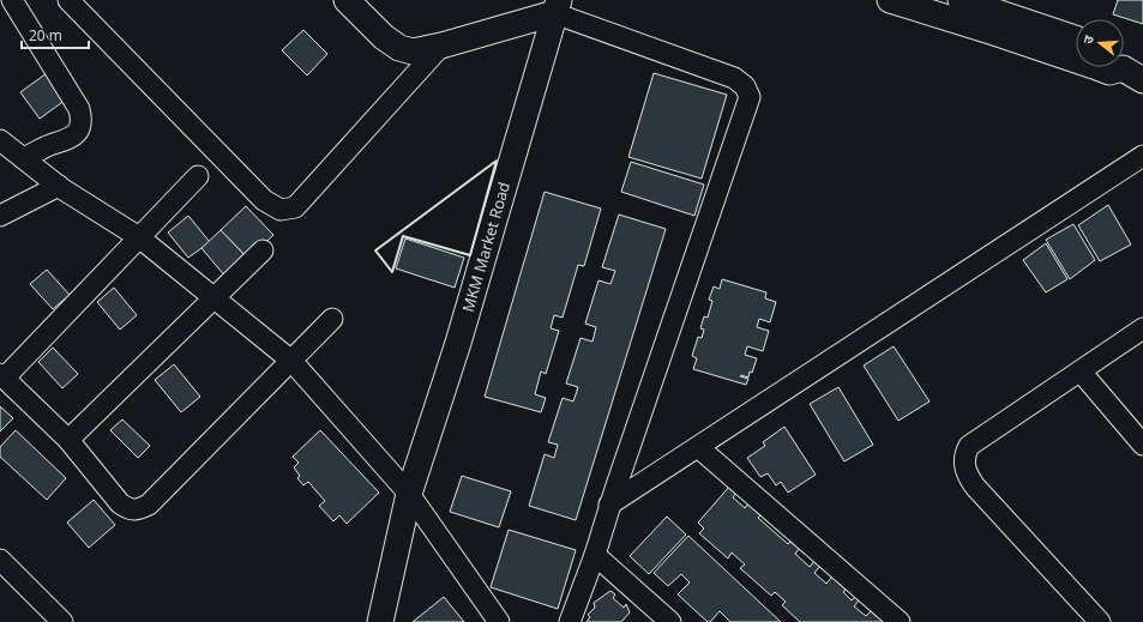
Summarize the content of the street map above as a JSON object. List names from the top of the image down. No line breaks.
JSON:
{"streets":{"street":["MKM Market Road"]},"scale_bar":"20 m","north":"left"}
